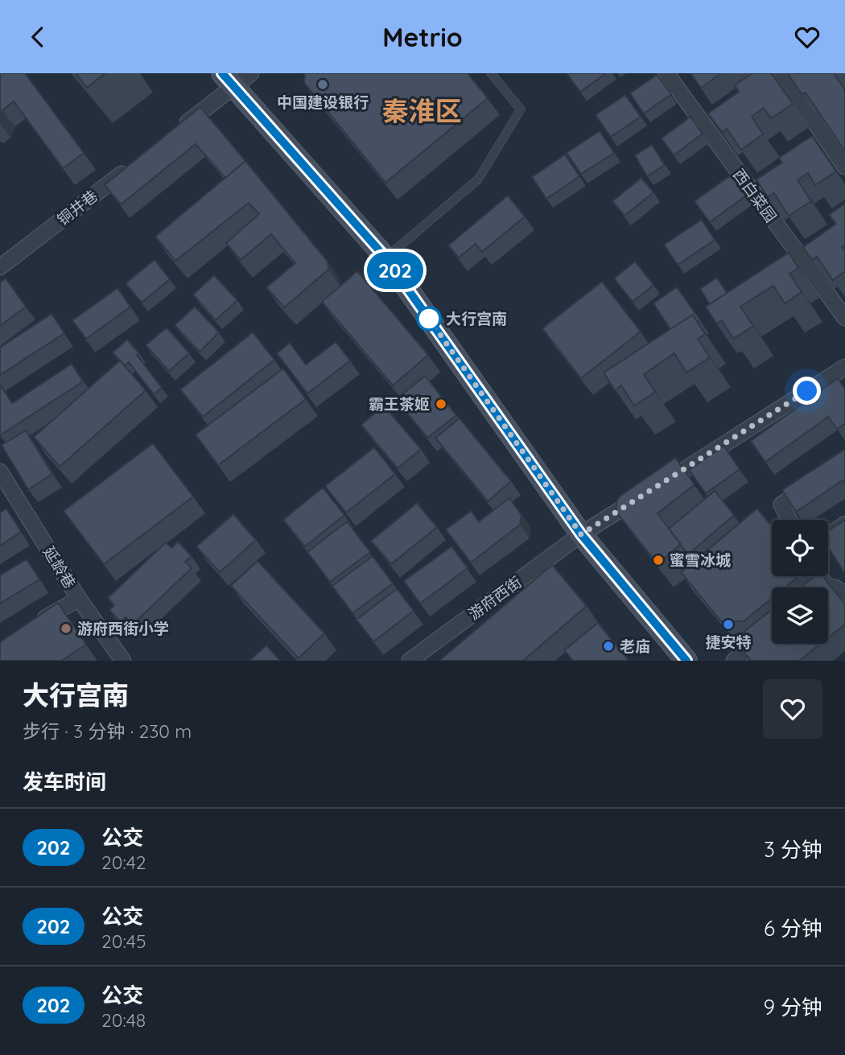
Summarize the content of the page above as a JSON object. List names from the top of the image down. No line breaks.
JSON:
{"streets":{"street":["西白菜园","铜井巷","延龄巷","游府西街"]},"districts":["秦淮区"],"places":["中国建设银行","大行宫南","霸王茶姬","蜜雪冰城","捷安特","游府西街小学","老庙"],"lines":["bus line 202"],"page":{"header":"Metrio","on_map":"202","heading":[["大行宫南","步行 · 3 分钟 · 230 m"],"发车时间"],"list":[{"mark":"202","name":"公交","note":"20:42","value":"3 分钟"},{"mark":"202","name":"公交","note":"20:45","value":"6 分钟"},{"mark":"202","name":"公交","note":"20:48","value":"9 分钟"}]}}
